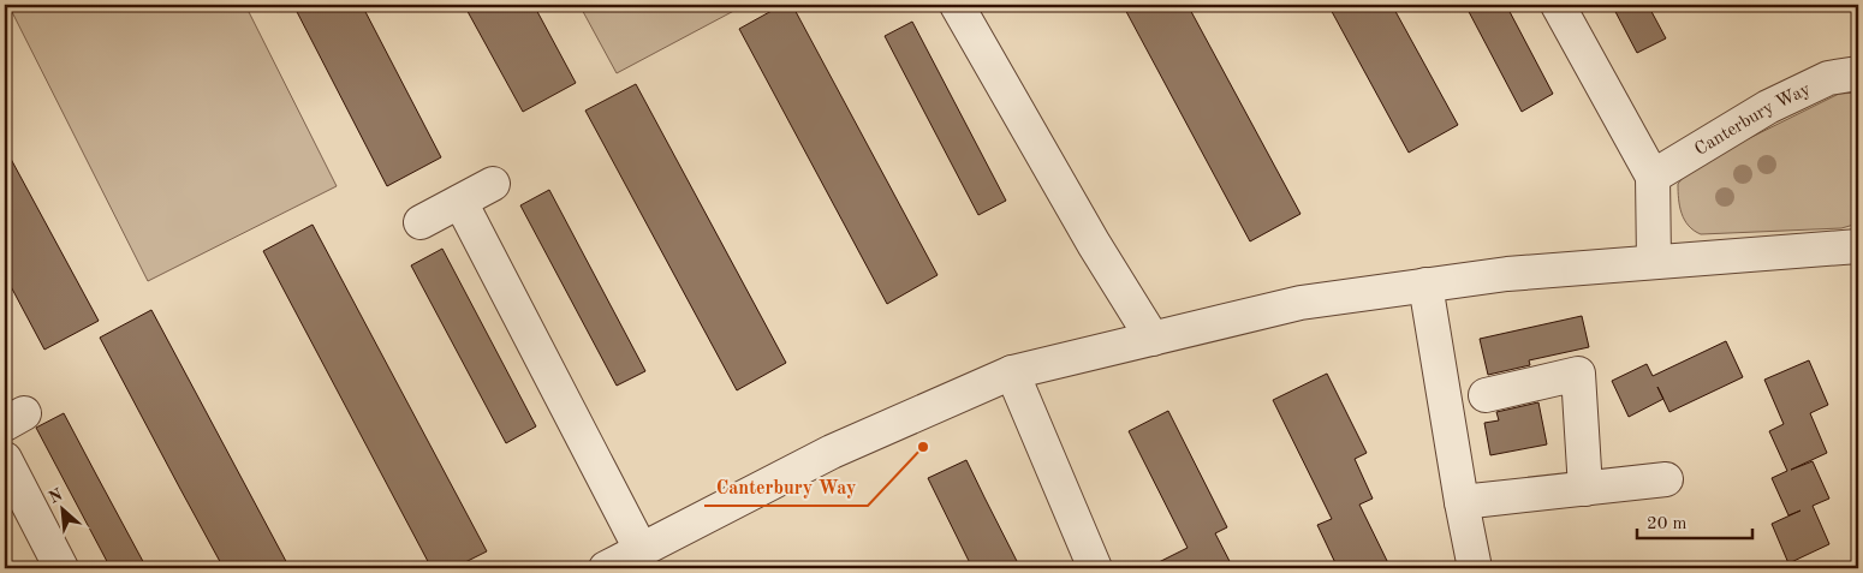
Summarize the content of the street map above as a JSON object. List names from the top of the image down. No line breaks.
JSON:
{"streets":{"street":["Canterbury Way"]},"places":["Canterbury Way"],"scale_bar":"20 m","north":"top left"}
